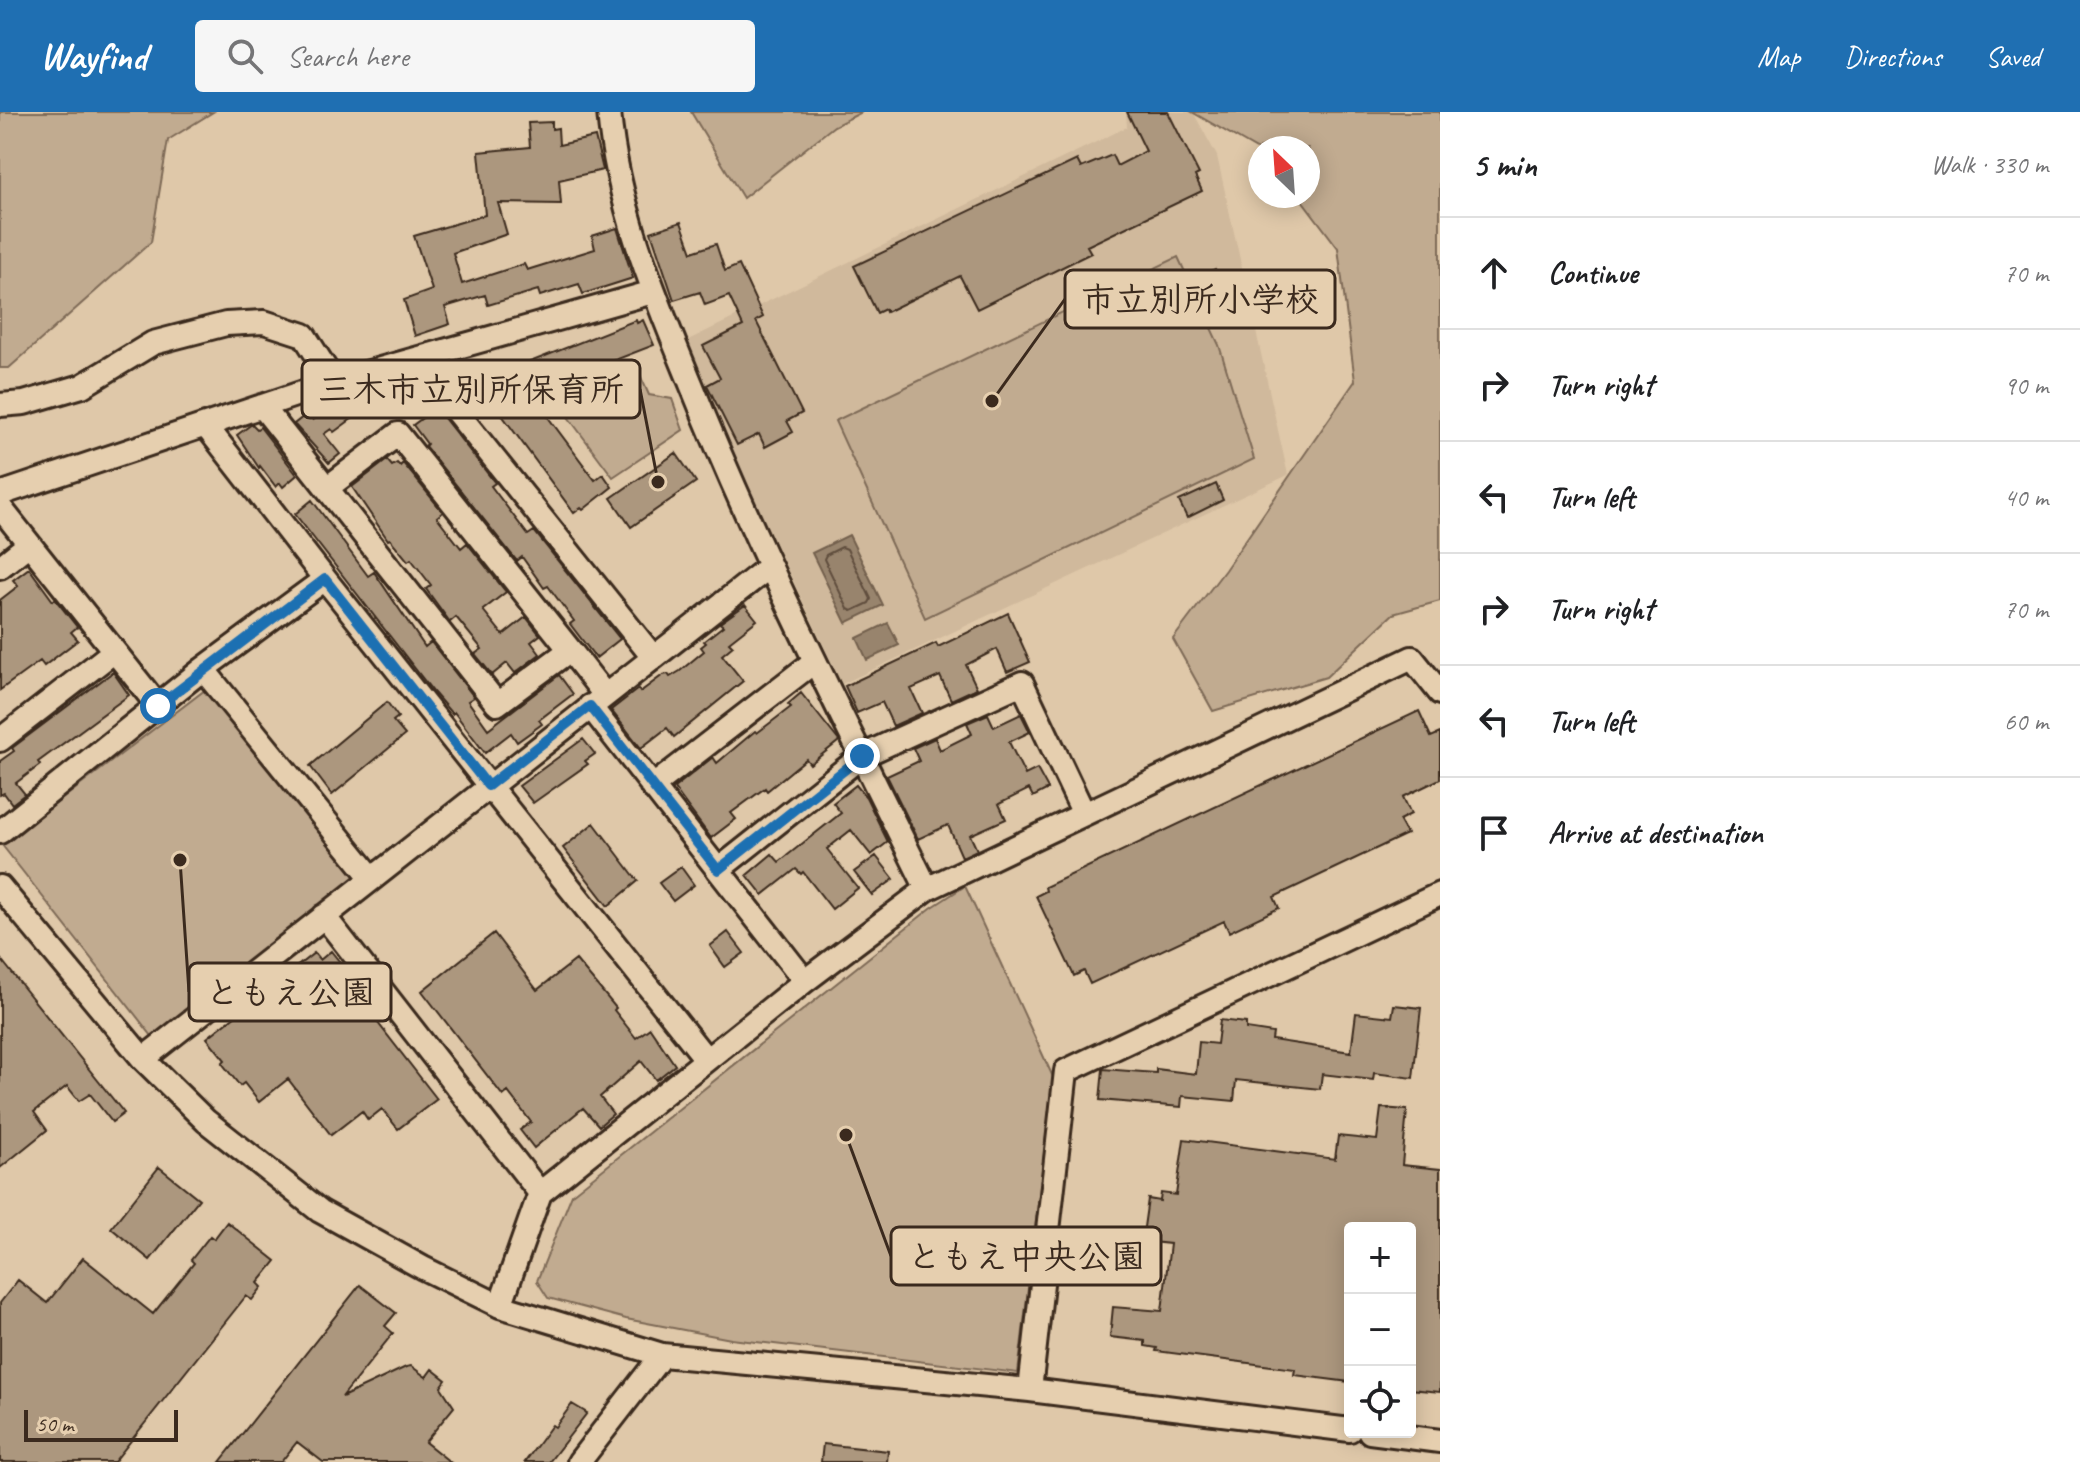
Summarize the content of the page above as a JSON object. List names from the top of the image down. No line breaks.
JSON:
{"places":["市立別所小学校","三木市立別所保育所","ともえ公園","ともえ中央公園"],"scale_bar":"50 m","north":"top left","page":{"header":"Wayfind","search":"Search here","nav":["Map","Directions","Saved"],"heading":["5 min","Walk · 330 m"],"list":[["Continue","70 m"],["Turn right","90 m"],["Turn left","40 m"],["Turn right","70 m"],["Turn left","60 m"],"Arrive at destination"],"map_buttons":["+","−"],"scale":"50 m"}}
